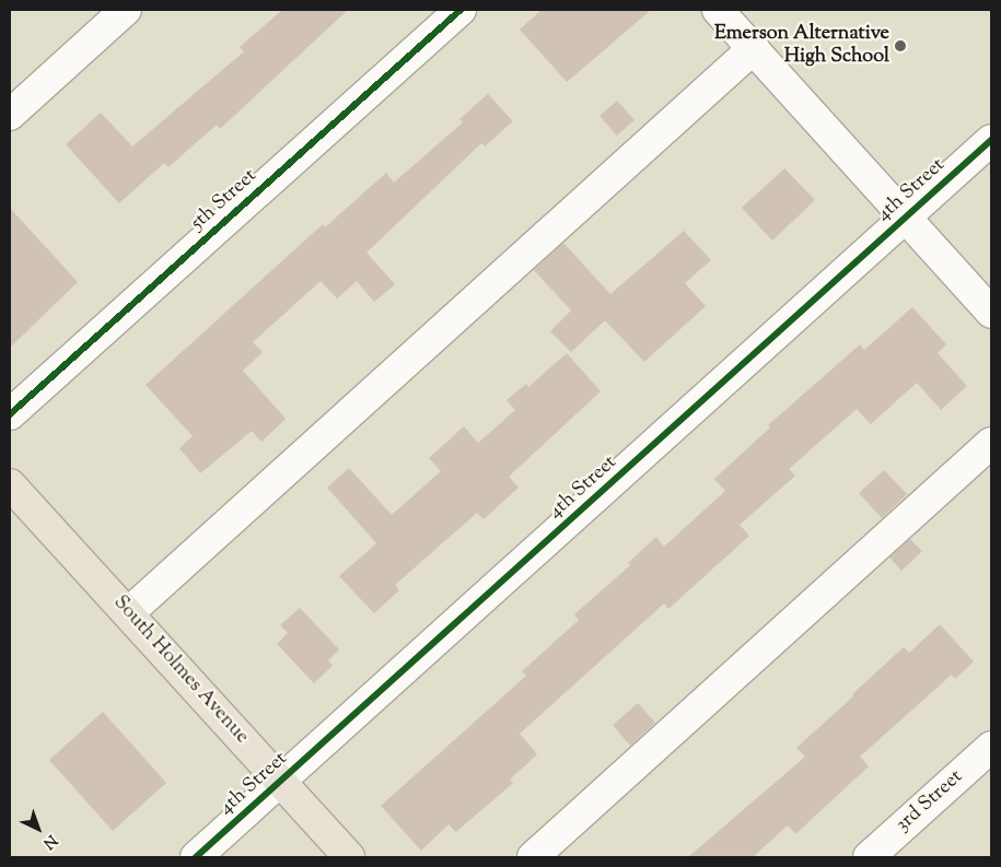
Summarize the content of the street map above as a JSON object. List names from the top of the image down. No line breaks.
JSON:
{"streets":{"main road":["South Holmes Avenue"],"street":["4th Street","5th Street","3rd Street"]},"crossings":[["4th Street","South Holmes Avenue"]],"places":["Emerson Alternative High School"],"north":"bottom right"}
